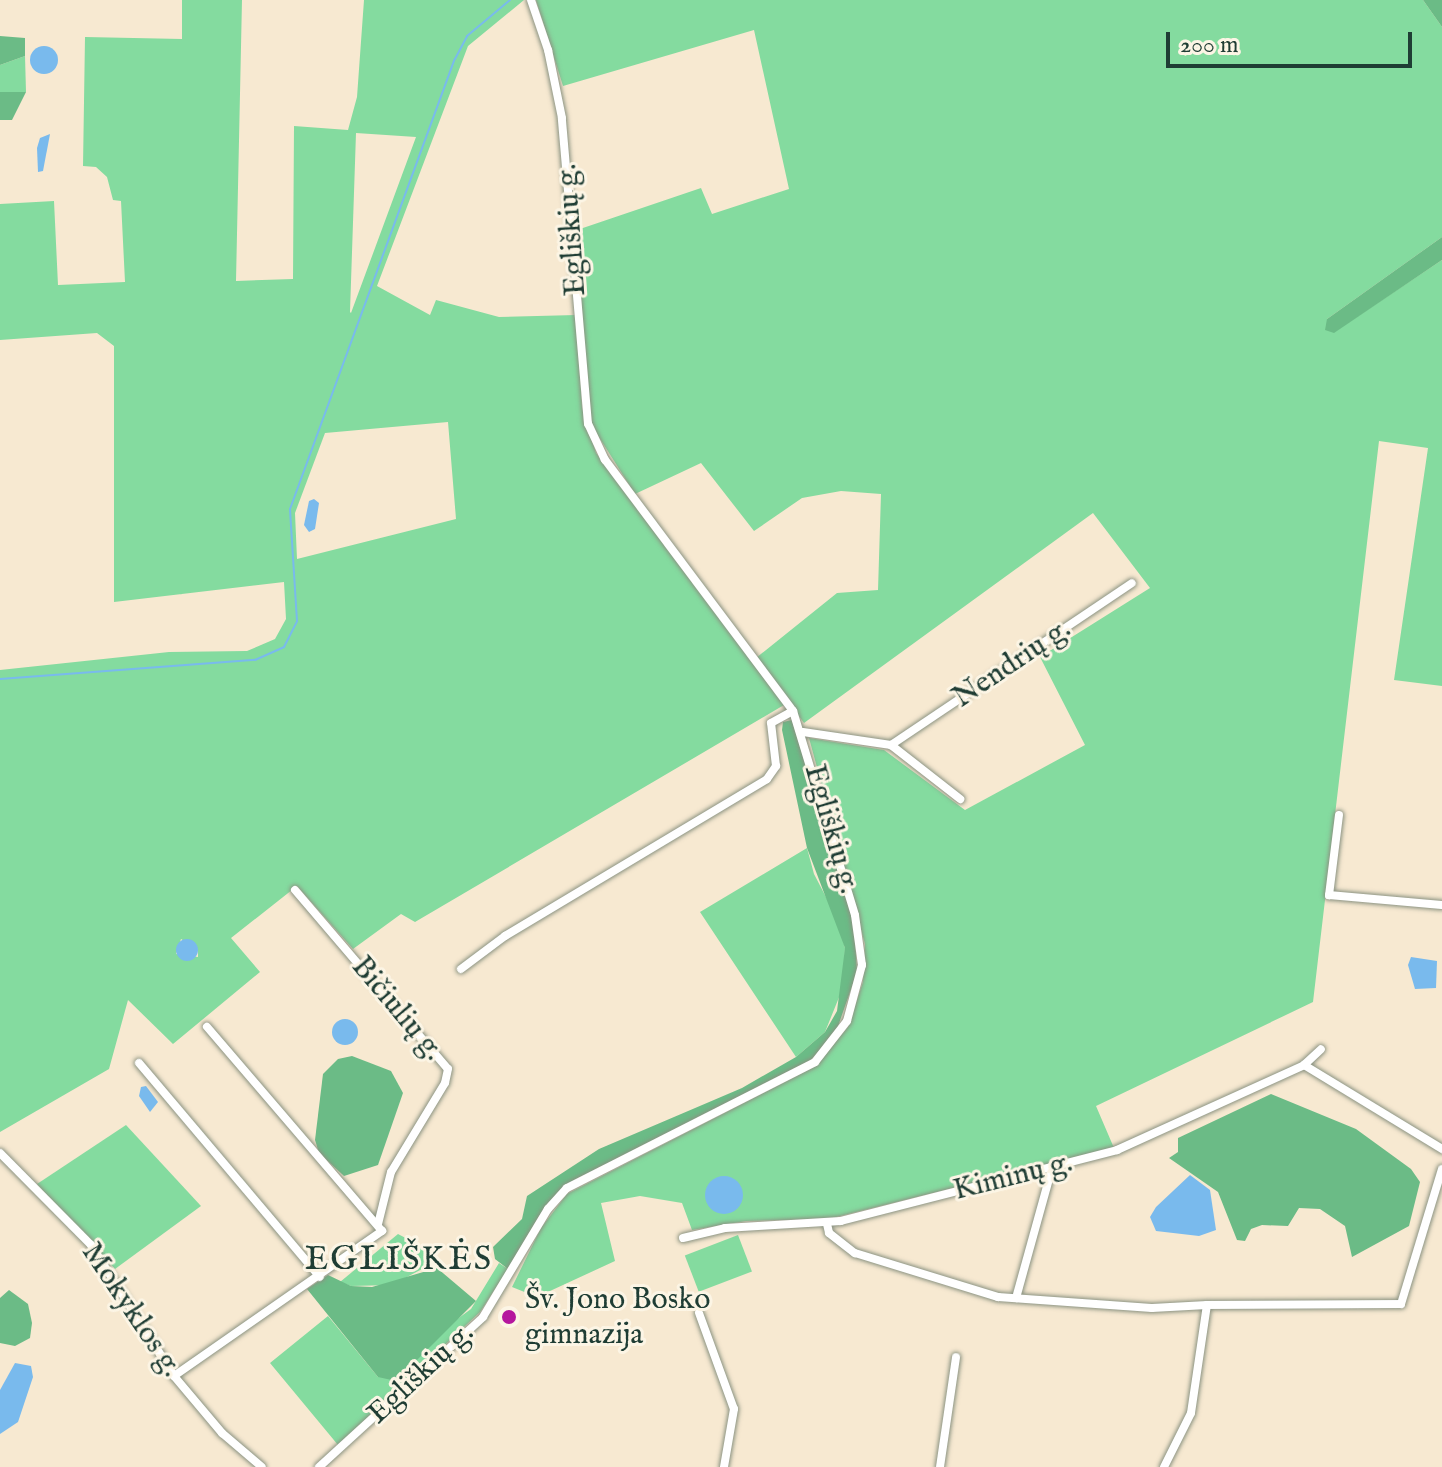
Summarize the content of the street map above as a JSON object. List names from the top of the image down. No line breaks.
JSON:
{"streets":{"street":["Egliškių g.","Nendrių g.","Bičiulių g.","Kiminų g.","Mokyklos g."]},"districts":["EGLIŠKĖS"],"places":["Šv. Jono Bosko gimnazija"],"scale_bar":"200 m"}
